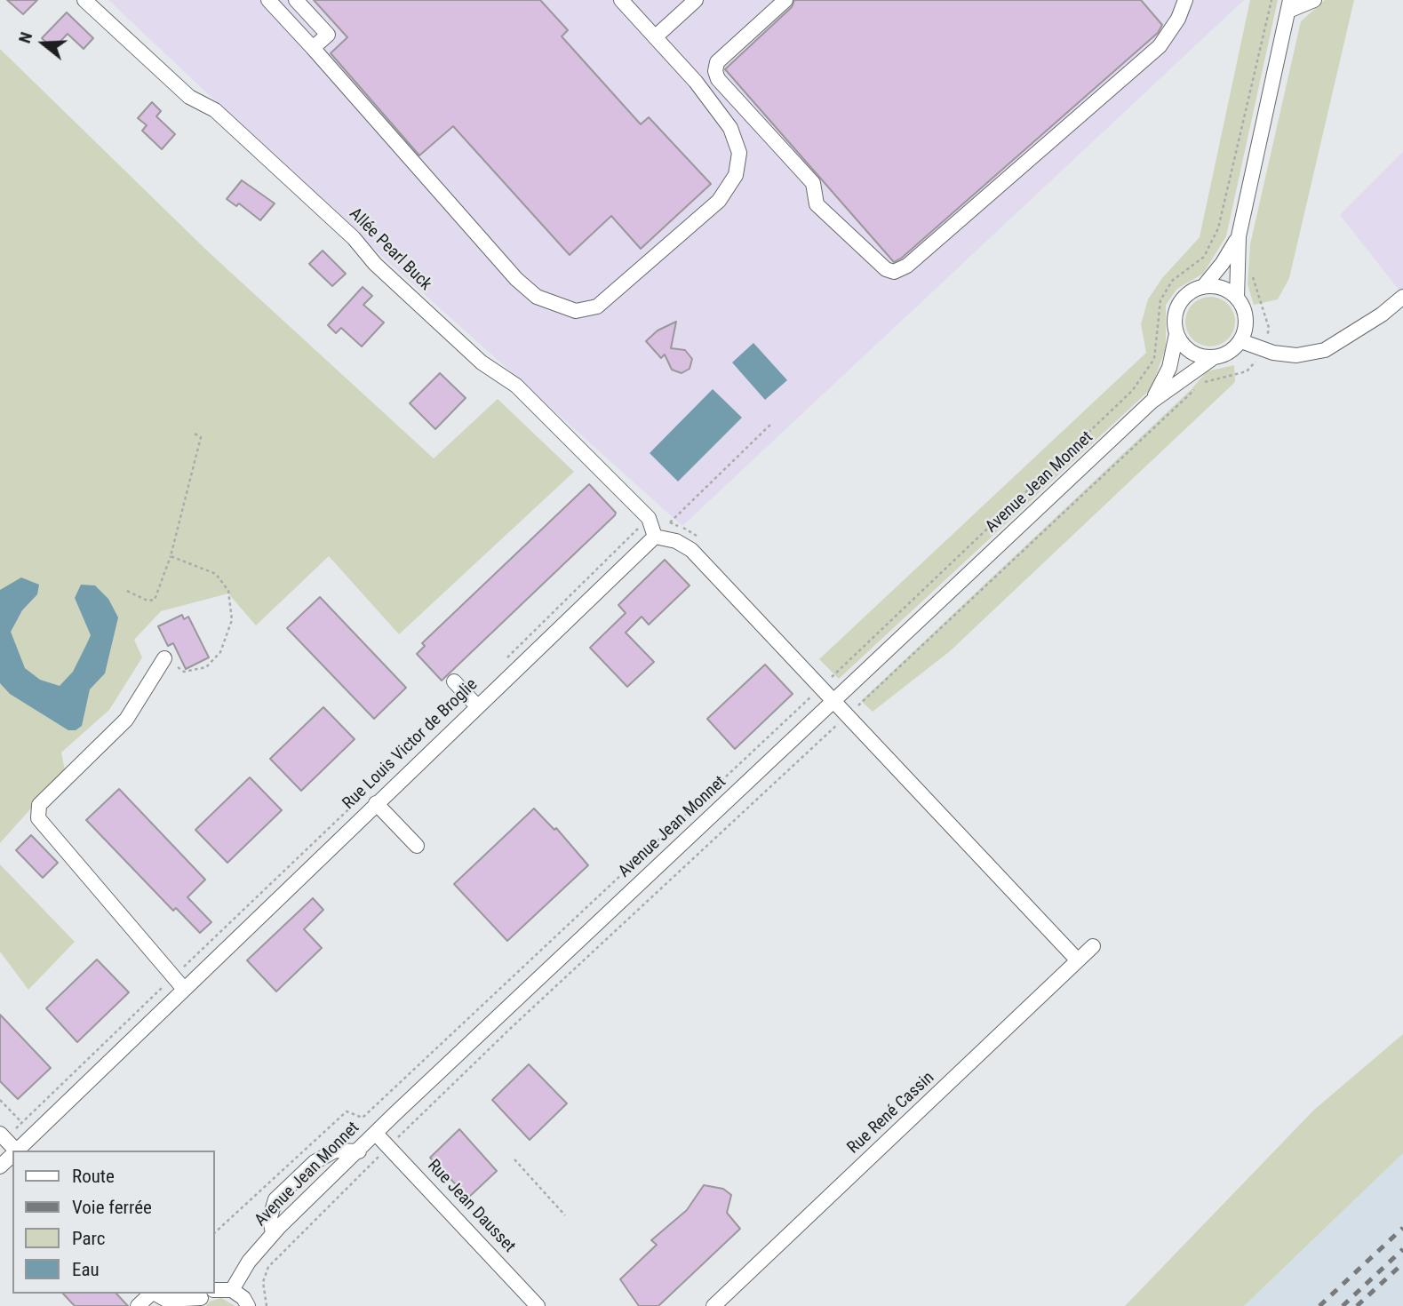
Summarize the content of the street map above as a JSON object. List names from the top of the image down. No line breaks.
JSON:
{"streets":{"street":["Allée Pearl Buck","Avenue Jean Monnet","Rue Louis Victor de Broglie","Rue René Cassin","Rue Jean Dausset"]},"crossings":[["Allée Pearl Buck","Rue Louis Victor de Broglie"],["Avenue Jean Monnet","Rue Jean Dausset"]],"legend":["Route","Voie ferrée","Parc","Eau"],"north":"left"}
